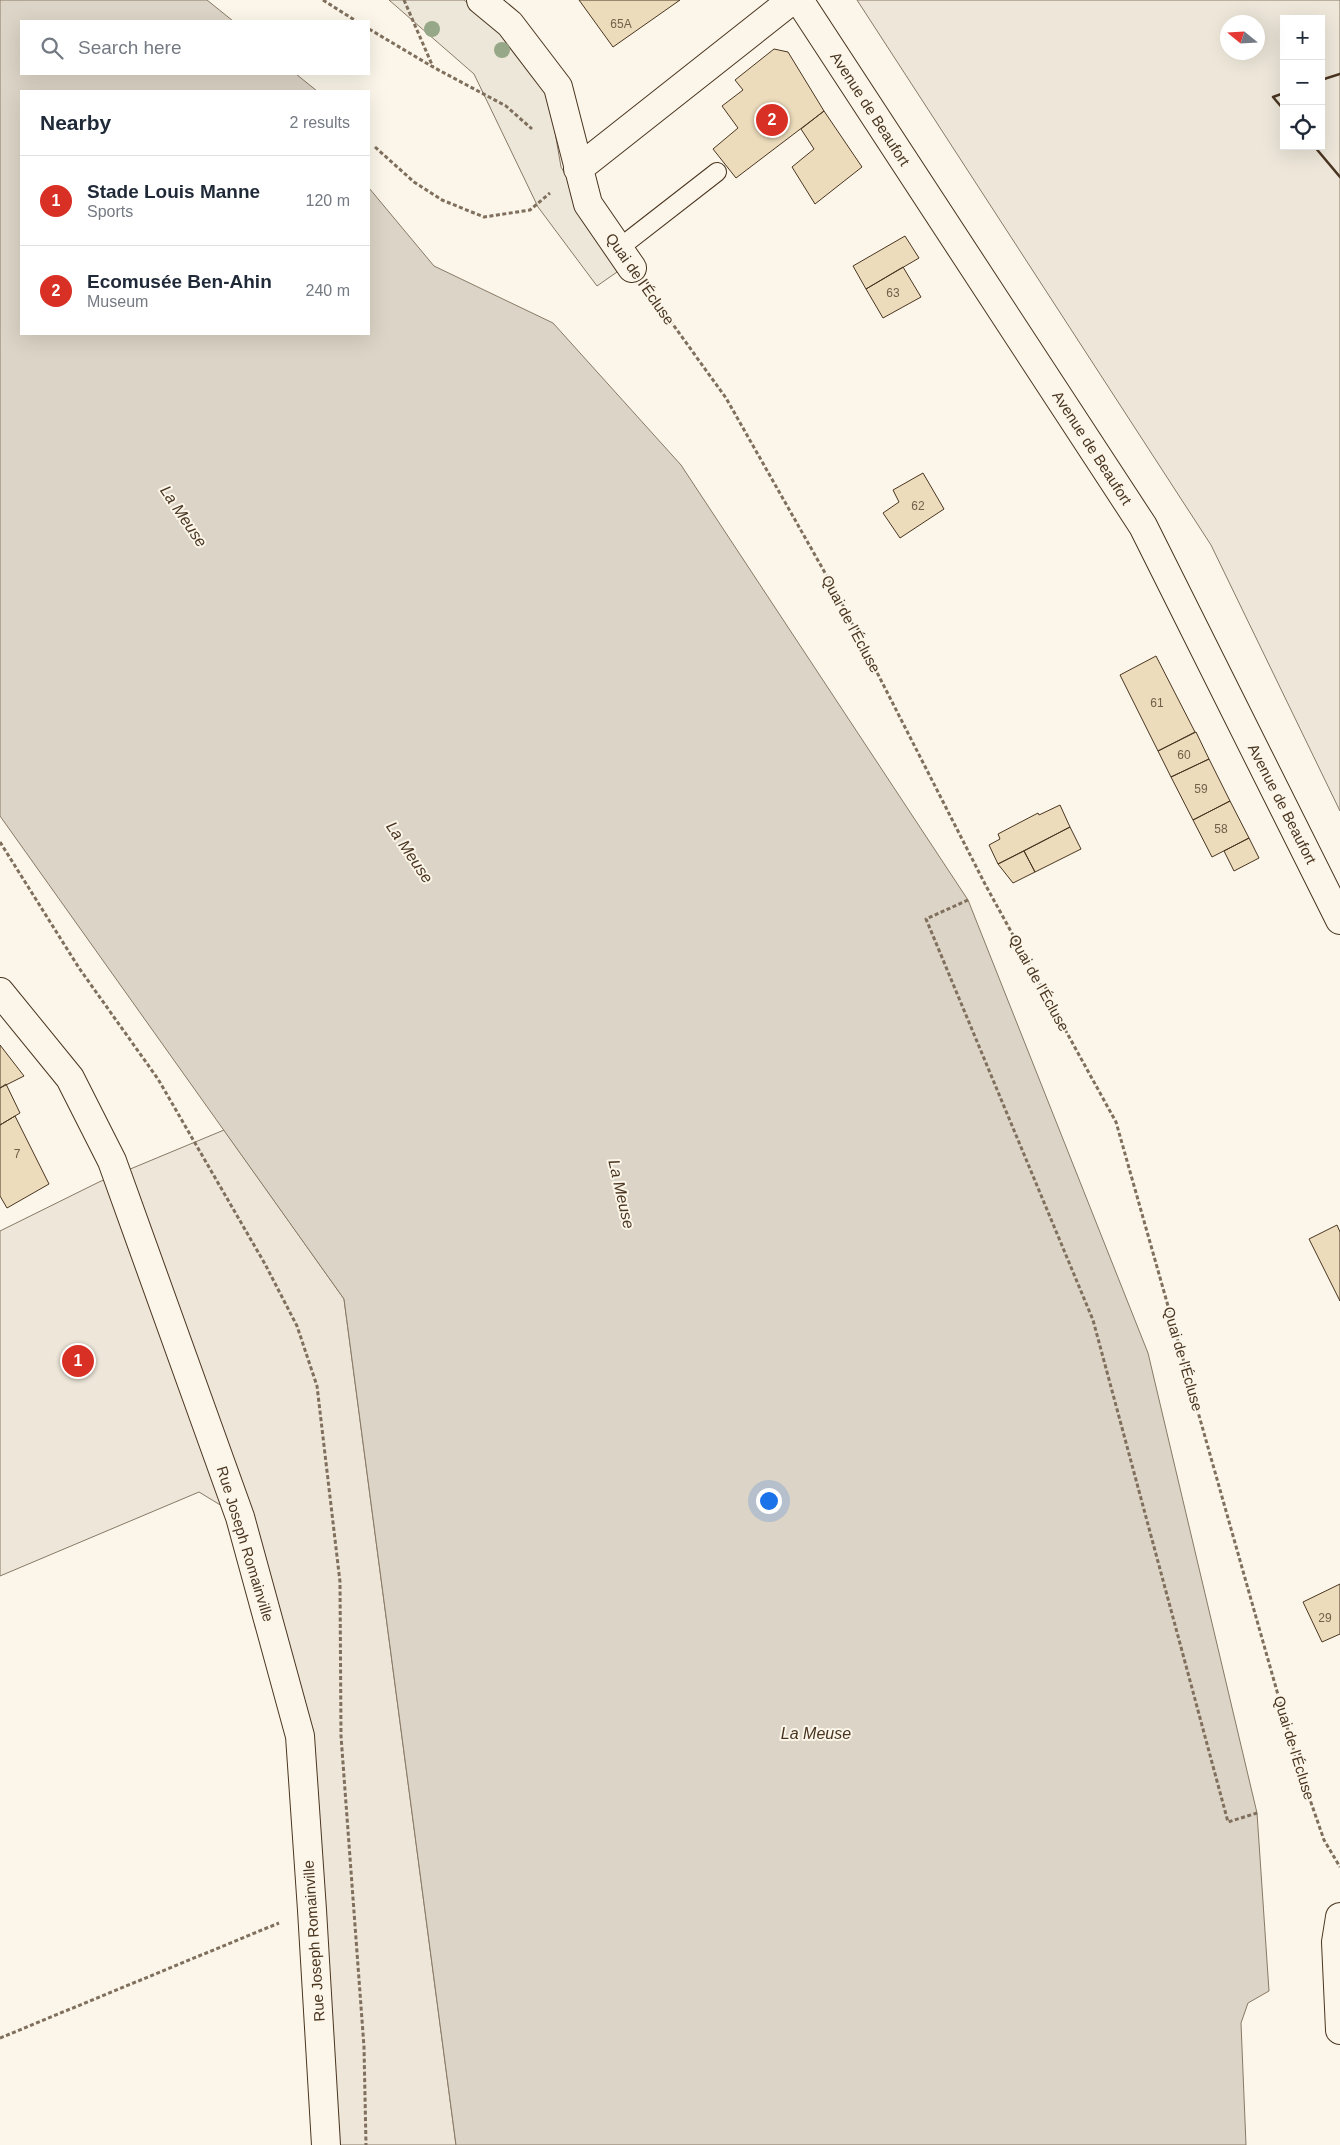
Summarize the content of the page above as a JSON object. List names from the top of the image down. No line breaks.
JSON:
{"streets":{"street":["Avenue de Beaufort","Quai de l'Écluse","Rue Joseph Romainville"]},"water":["La Meuse"],"house_numbers":["65A","63","62","61","60","59","58","7","29"],"north":"left","page":{"map_buttons":["+","−"],"search":"Search here","heading":["Nearby","2 results"],"pins":["2","1"],"list":[{"mark":"1","name":"Stade Louis Manne","note":"Sports","value":"120 m"},{"mark":"2","name":"Ecomusée Ben-Ahin","note":"Museum","value":"240 m"}]}}
